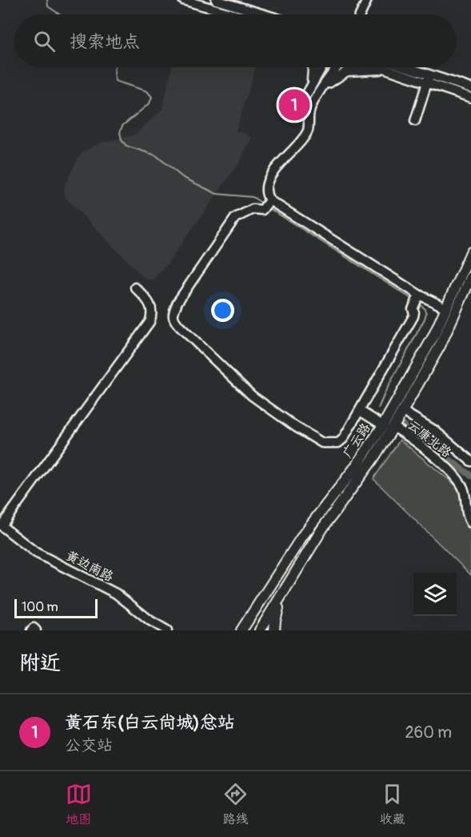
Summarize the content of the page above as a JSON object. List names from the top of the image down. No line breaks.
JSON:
{"streets":{"main road":["广云路"],"street":["云康北路","黄边南路"]},"crossings":[["云康北路","广云路"]],"scale_bar":"100 m","page":{"search":"搜索地点","pins":"1","scale":"100 m","heading":"附近","list":[{"mark":"1","name":"黄石东(白云尚城)总站","note":"公交站","value":"260 m"}],"nav":["地图","路线","收藏"]}}
